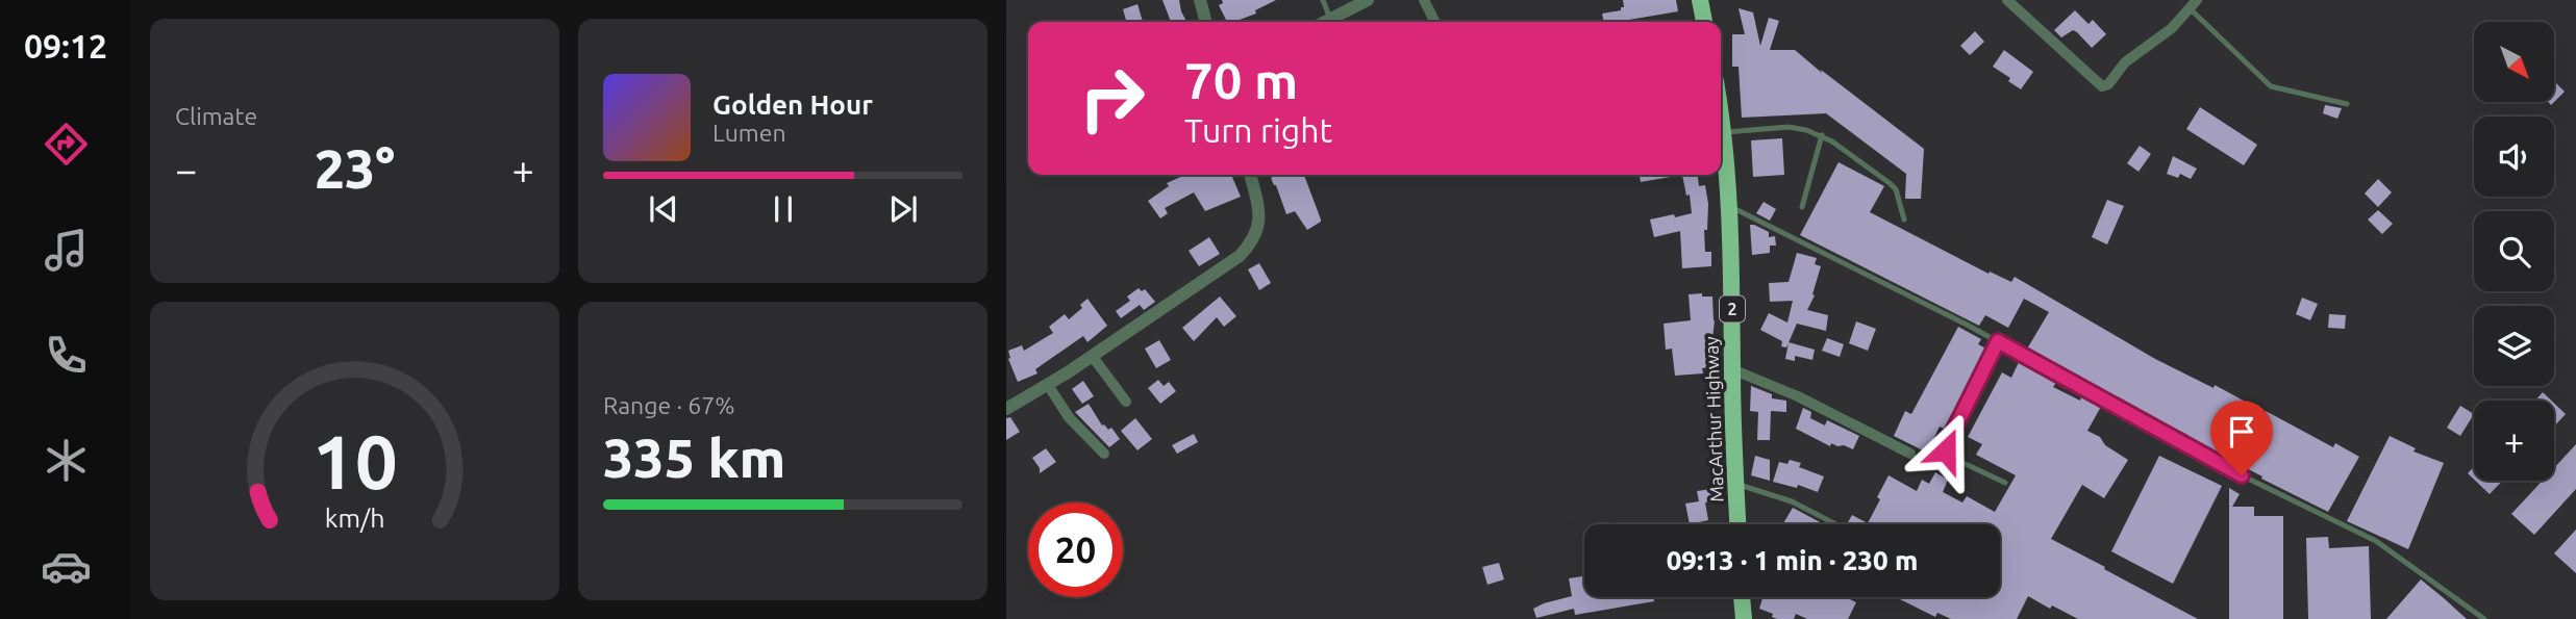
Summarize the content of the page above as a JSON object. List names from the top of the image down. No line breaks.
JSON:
{"streets":{"highway":["2","MacArthur Highway"]},"north":"bottom right","page":{"tabs":"09:12","tile":["Climate",["Range · 67%","335 km"]],"map_buttons":"+","turn":["70 m","Turn right"],"song":["Golden Hour","Lumen"],"heat":["−","23°","+"],"limit":"20","trip":"09:13 · 1 min · 230 m","gauge":["10","km/h"]}}
